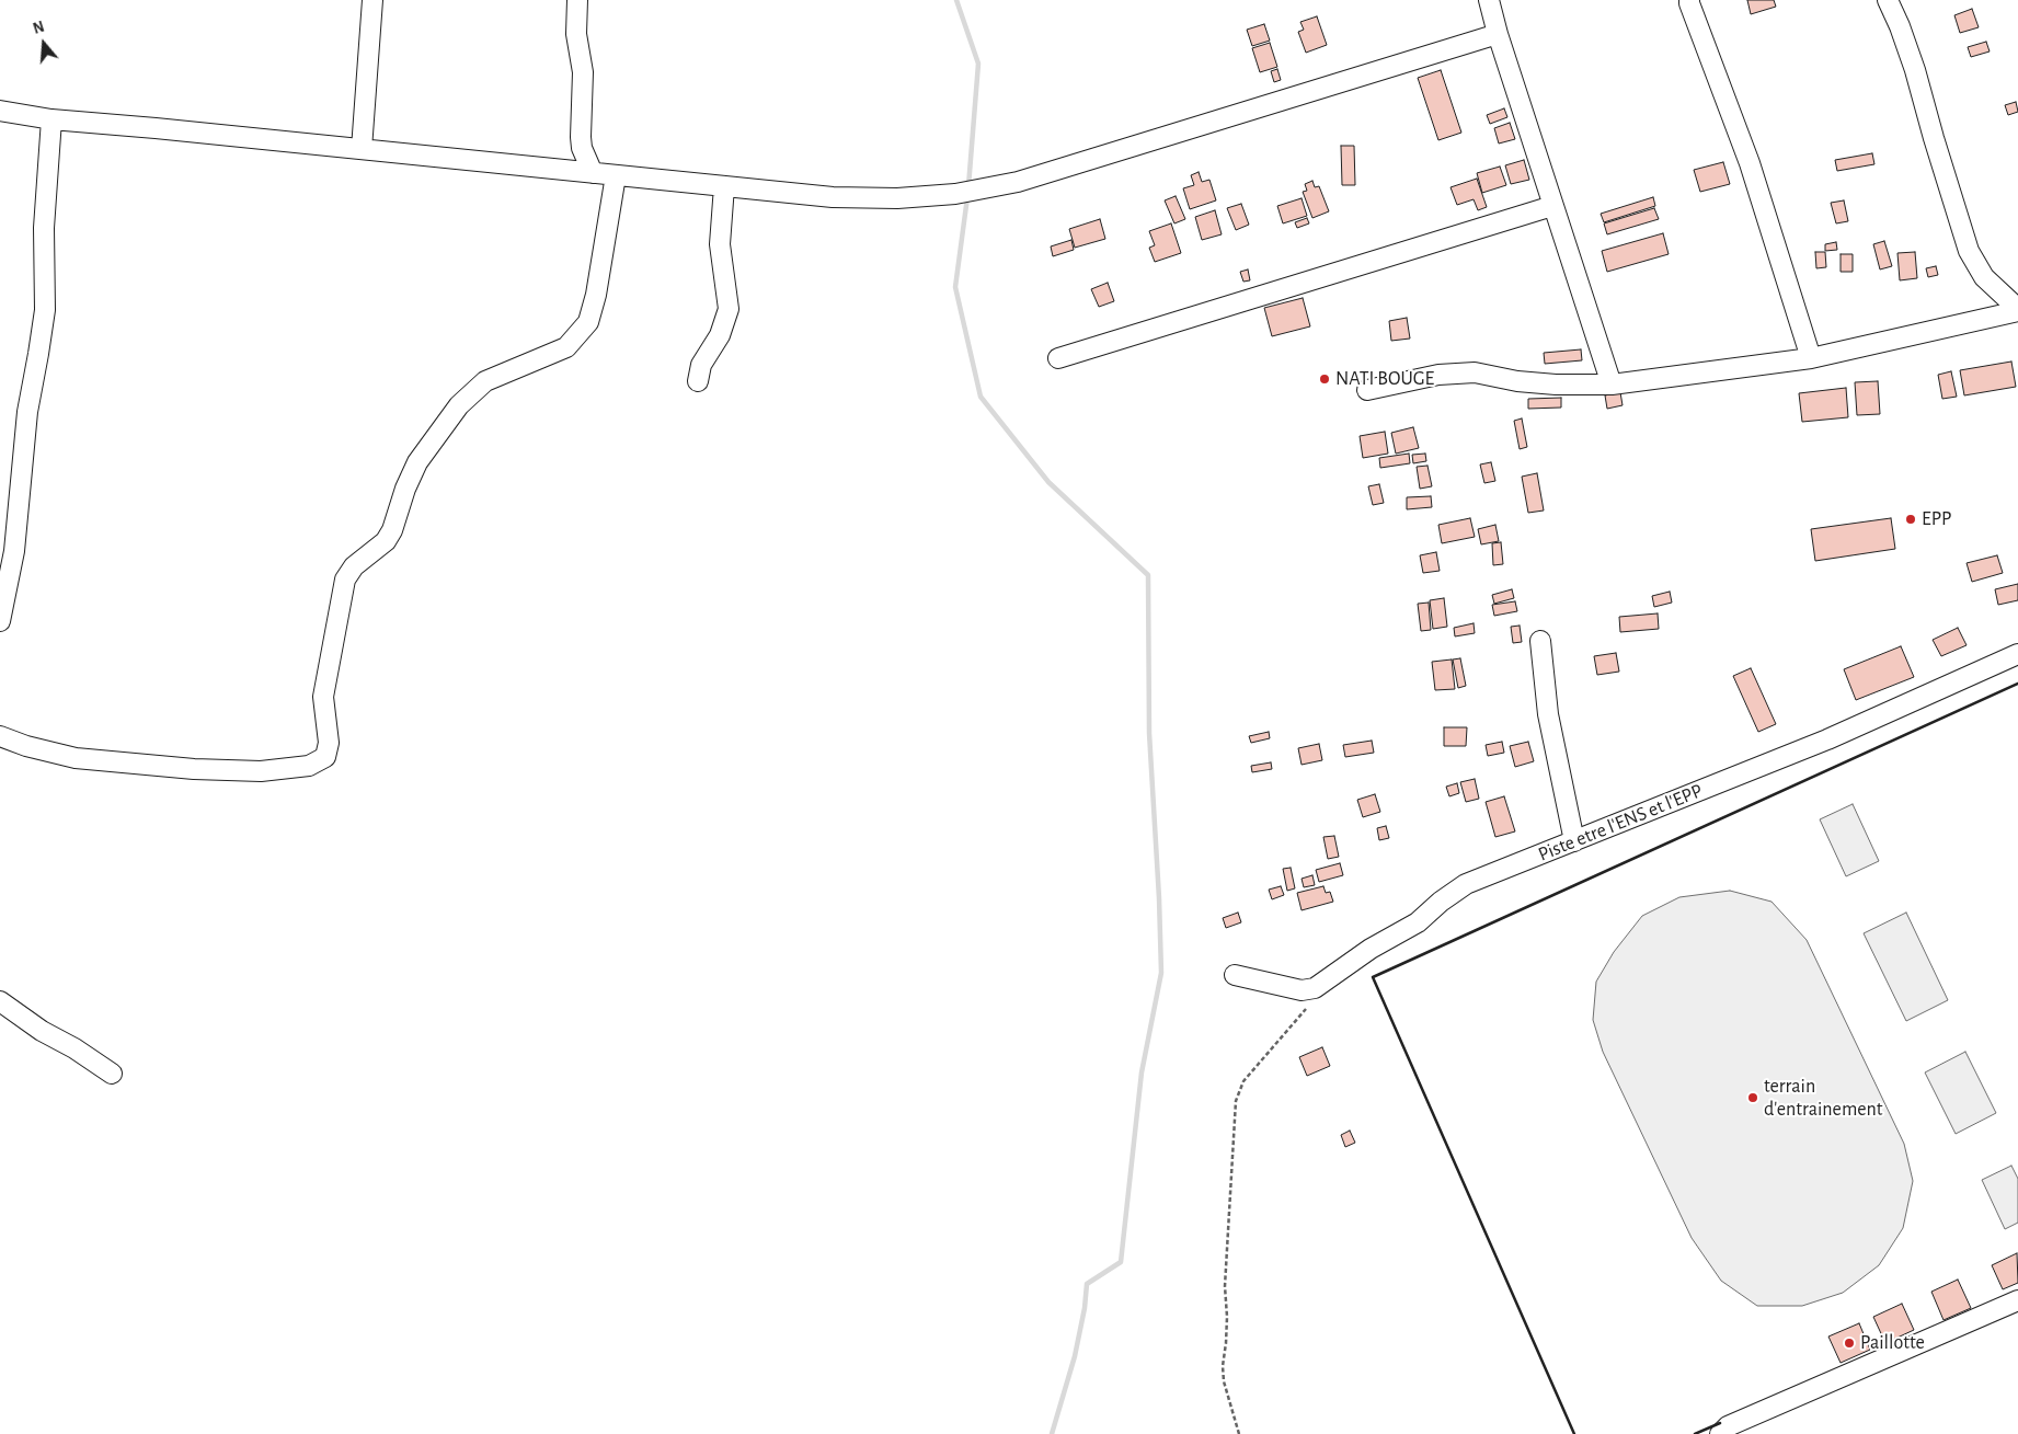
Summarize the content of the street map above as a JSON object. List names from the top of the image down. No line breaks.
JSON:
{"streets":{"street":["Piste etre l'ENS et l'EPP"]},"places":["NATI BOUGE","EPP","terrain d'entrainement","Paillotte"],"north":"top"}
